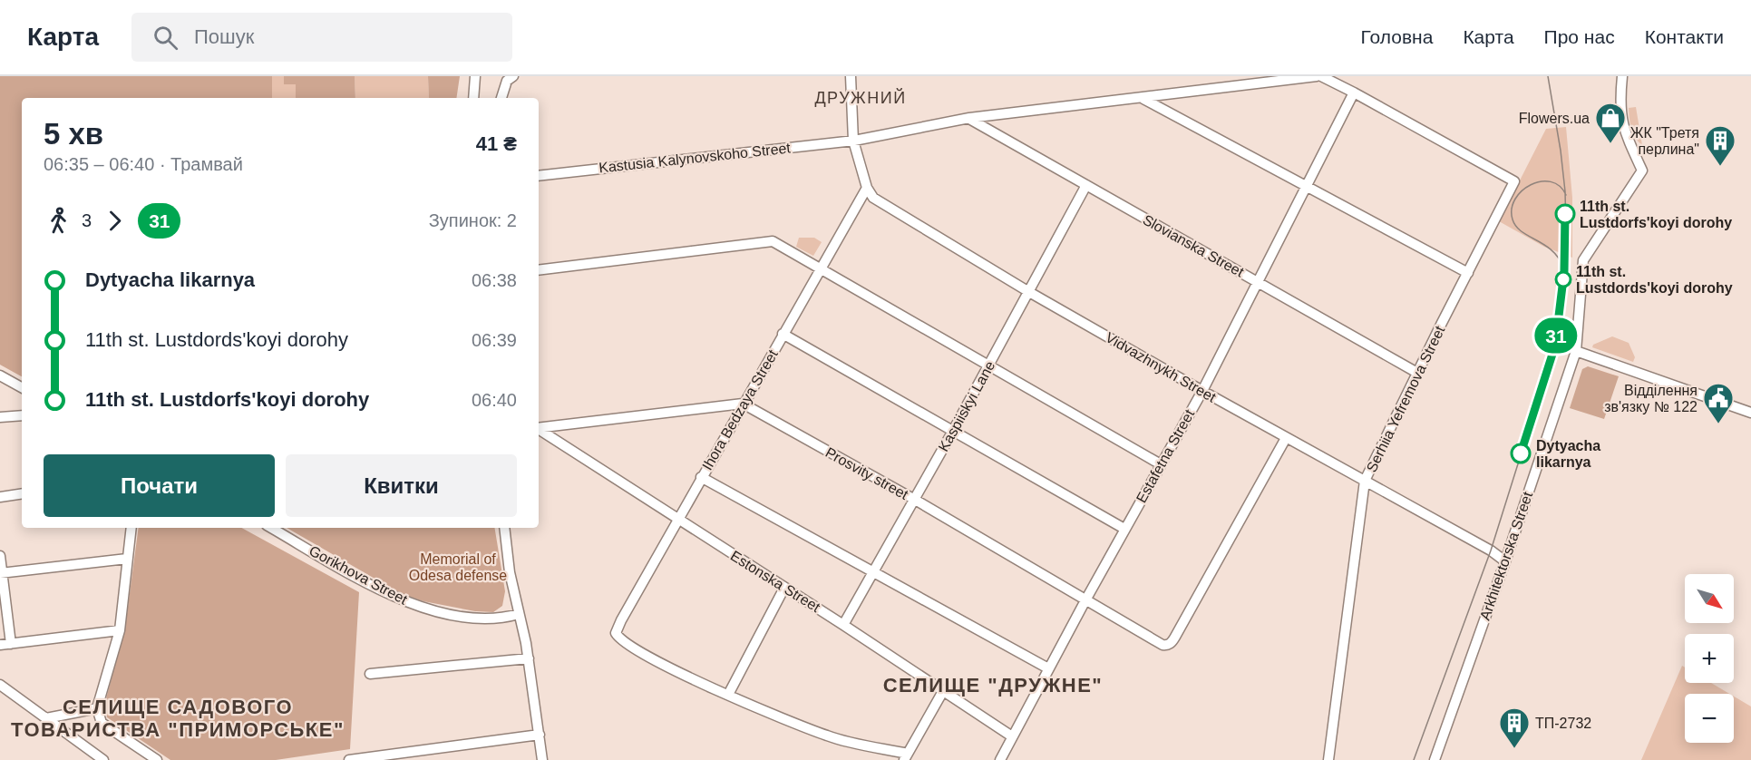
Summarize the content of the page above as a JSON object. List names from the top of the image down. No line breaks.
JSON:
{"streets":{"street":["Kastusia Kalynovskoho Street","Slovianska Street","Vidvazhnykh Street","Serhiia Yefremova Street","Kaspiiskyi Lane","Ihora Bedzaya Street","Estafetna Street","Prosvity street","Arkhitektorska Street","Gorikhova Street","Estonska Street"]},"crossings":[["Kastusia Kalynovskoho Street","Slovianska Street"],["Kastusia Kalynovskoho Street","Vidvazhnykh Street"],["Slovianska Street","Serhiia Yefremova Street"],["Slovianska Street","Kaspiiskyi Lane"],["Slovianska Street","Estafetna Street"],["Vidvazhnykh Street","Serhiia Yefremova Street"],["Vidvazhnykh Street","Kaspiiskyi Lane"],["Vidvazhnykh Street","Ihora Bedzaya Street"],["Vidvazhnykh Street","Estafetna Street"],["Vidvazhnykh Street","Prosvity street"],["Vidvazhnykh Street","Arkhitektorska Street"],["Serhiia Yefremova Street","Estafetna Street"],["Kaspiiskyi Lane","Prosvity street"],["Kaspiiskyi Lane","Estonska Street"],["Ihora Bedzaya Street","Prosvity street"],["Ihora Bedzaya Street","Estonska Street"],["Estafetna Street","Prosvity street"],["Estafetna Street","Estonska Street"]],"districts":["ДРУЖНИЙ","СЕЛИЩЕ \"ДРУЖНЕ\"","СЕЛИЩЕ САДОВОГО ТОВАРИСТВА \"ПРИМОРСЬКЕ\""],"parks":["Memorial of Odesa defense"],"places":{"shop":["Flowers.ua"],"building":["ЖК \"Третя перлина\"","ТП-2732"],"other":["11th st. Lustdorfs'koyi dorohy","11th st. Lustdords'koyi dorohy","Dytyacha likarnya"],"public building":["Відділення зв'язку № 122"]},"lines":["tram line 31"],"north":"bottom right","page":{"header":"Карта","search":"Пошук","nav":["Головна","Карта","Про нас","Контакти"],"on_map":"31","heading":["5 хв","06:35 – 06:40 · Трамвай","41 ₴"],"legs":["3","31","Зупинок: 2"],"list":[{"name":"Dytyacha likarnya","value":"06:38"},{"name":"11th st. Lustdords'koyi dorohy","value":"06:39"},{"name":"11th st. Lustdorfs'koyi dorohy","value":"06:40"}],"buttons":["Почати","Квитки"],"map_buttons":["+","−"]}}
